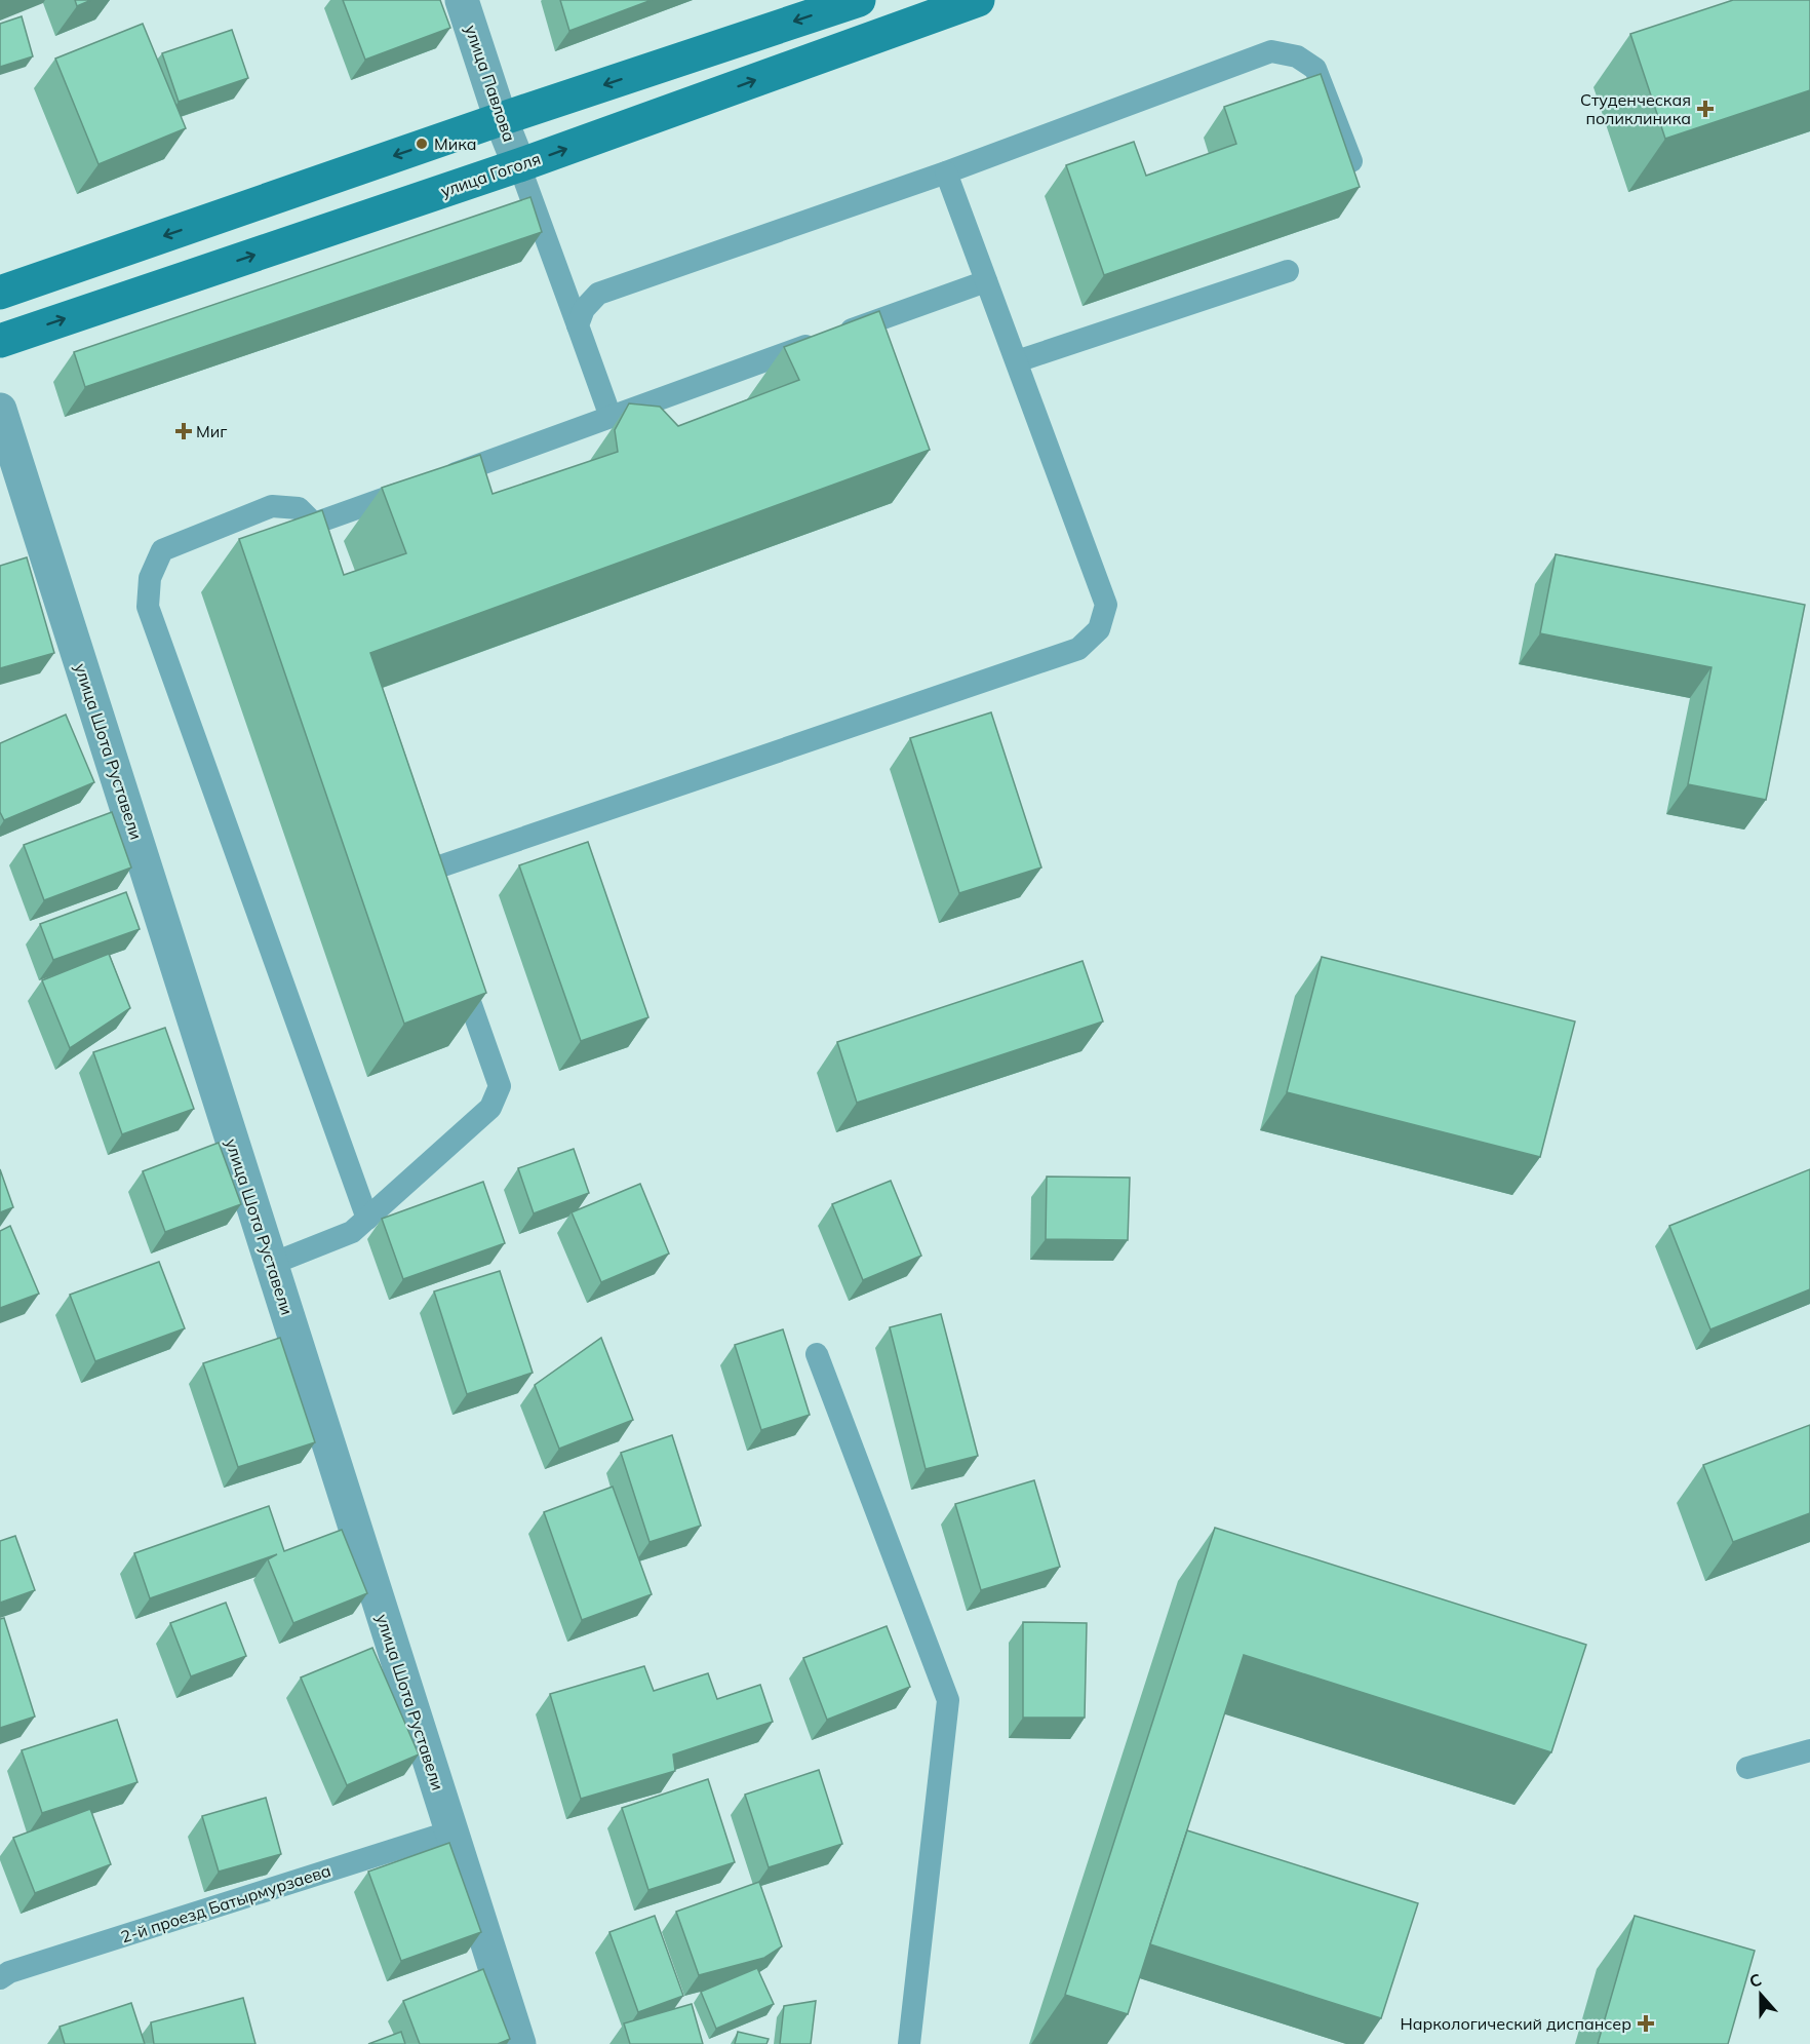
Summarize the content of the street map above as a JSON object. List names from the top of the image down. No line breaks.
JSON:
{"streets":{"street":["улица Павлова","улица Гоголя","улица Шота Руставели"],"lane":["2-й проезд Батырмурзаева"]},"crossings":[["улица Павлова","улица Гоголя"],["улица Шота Руставели","2-й проезд Батырмурзаева"]],"places":{"health":["Студенческая поликлиника","Миг","Наркологический диспансер"],"other":["Мика"]},"north":"top"}
